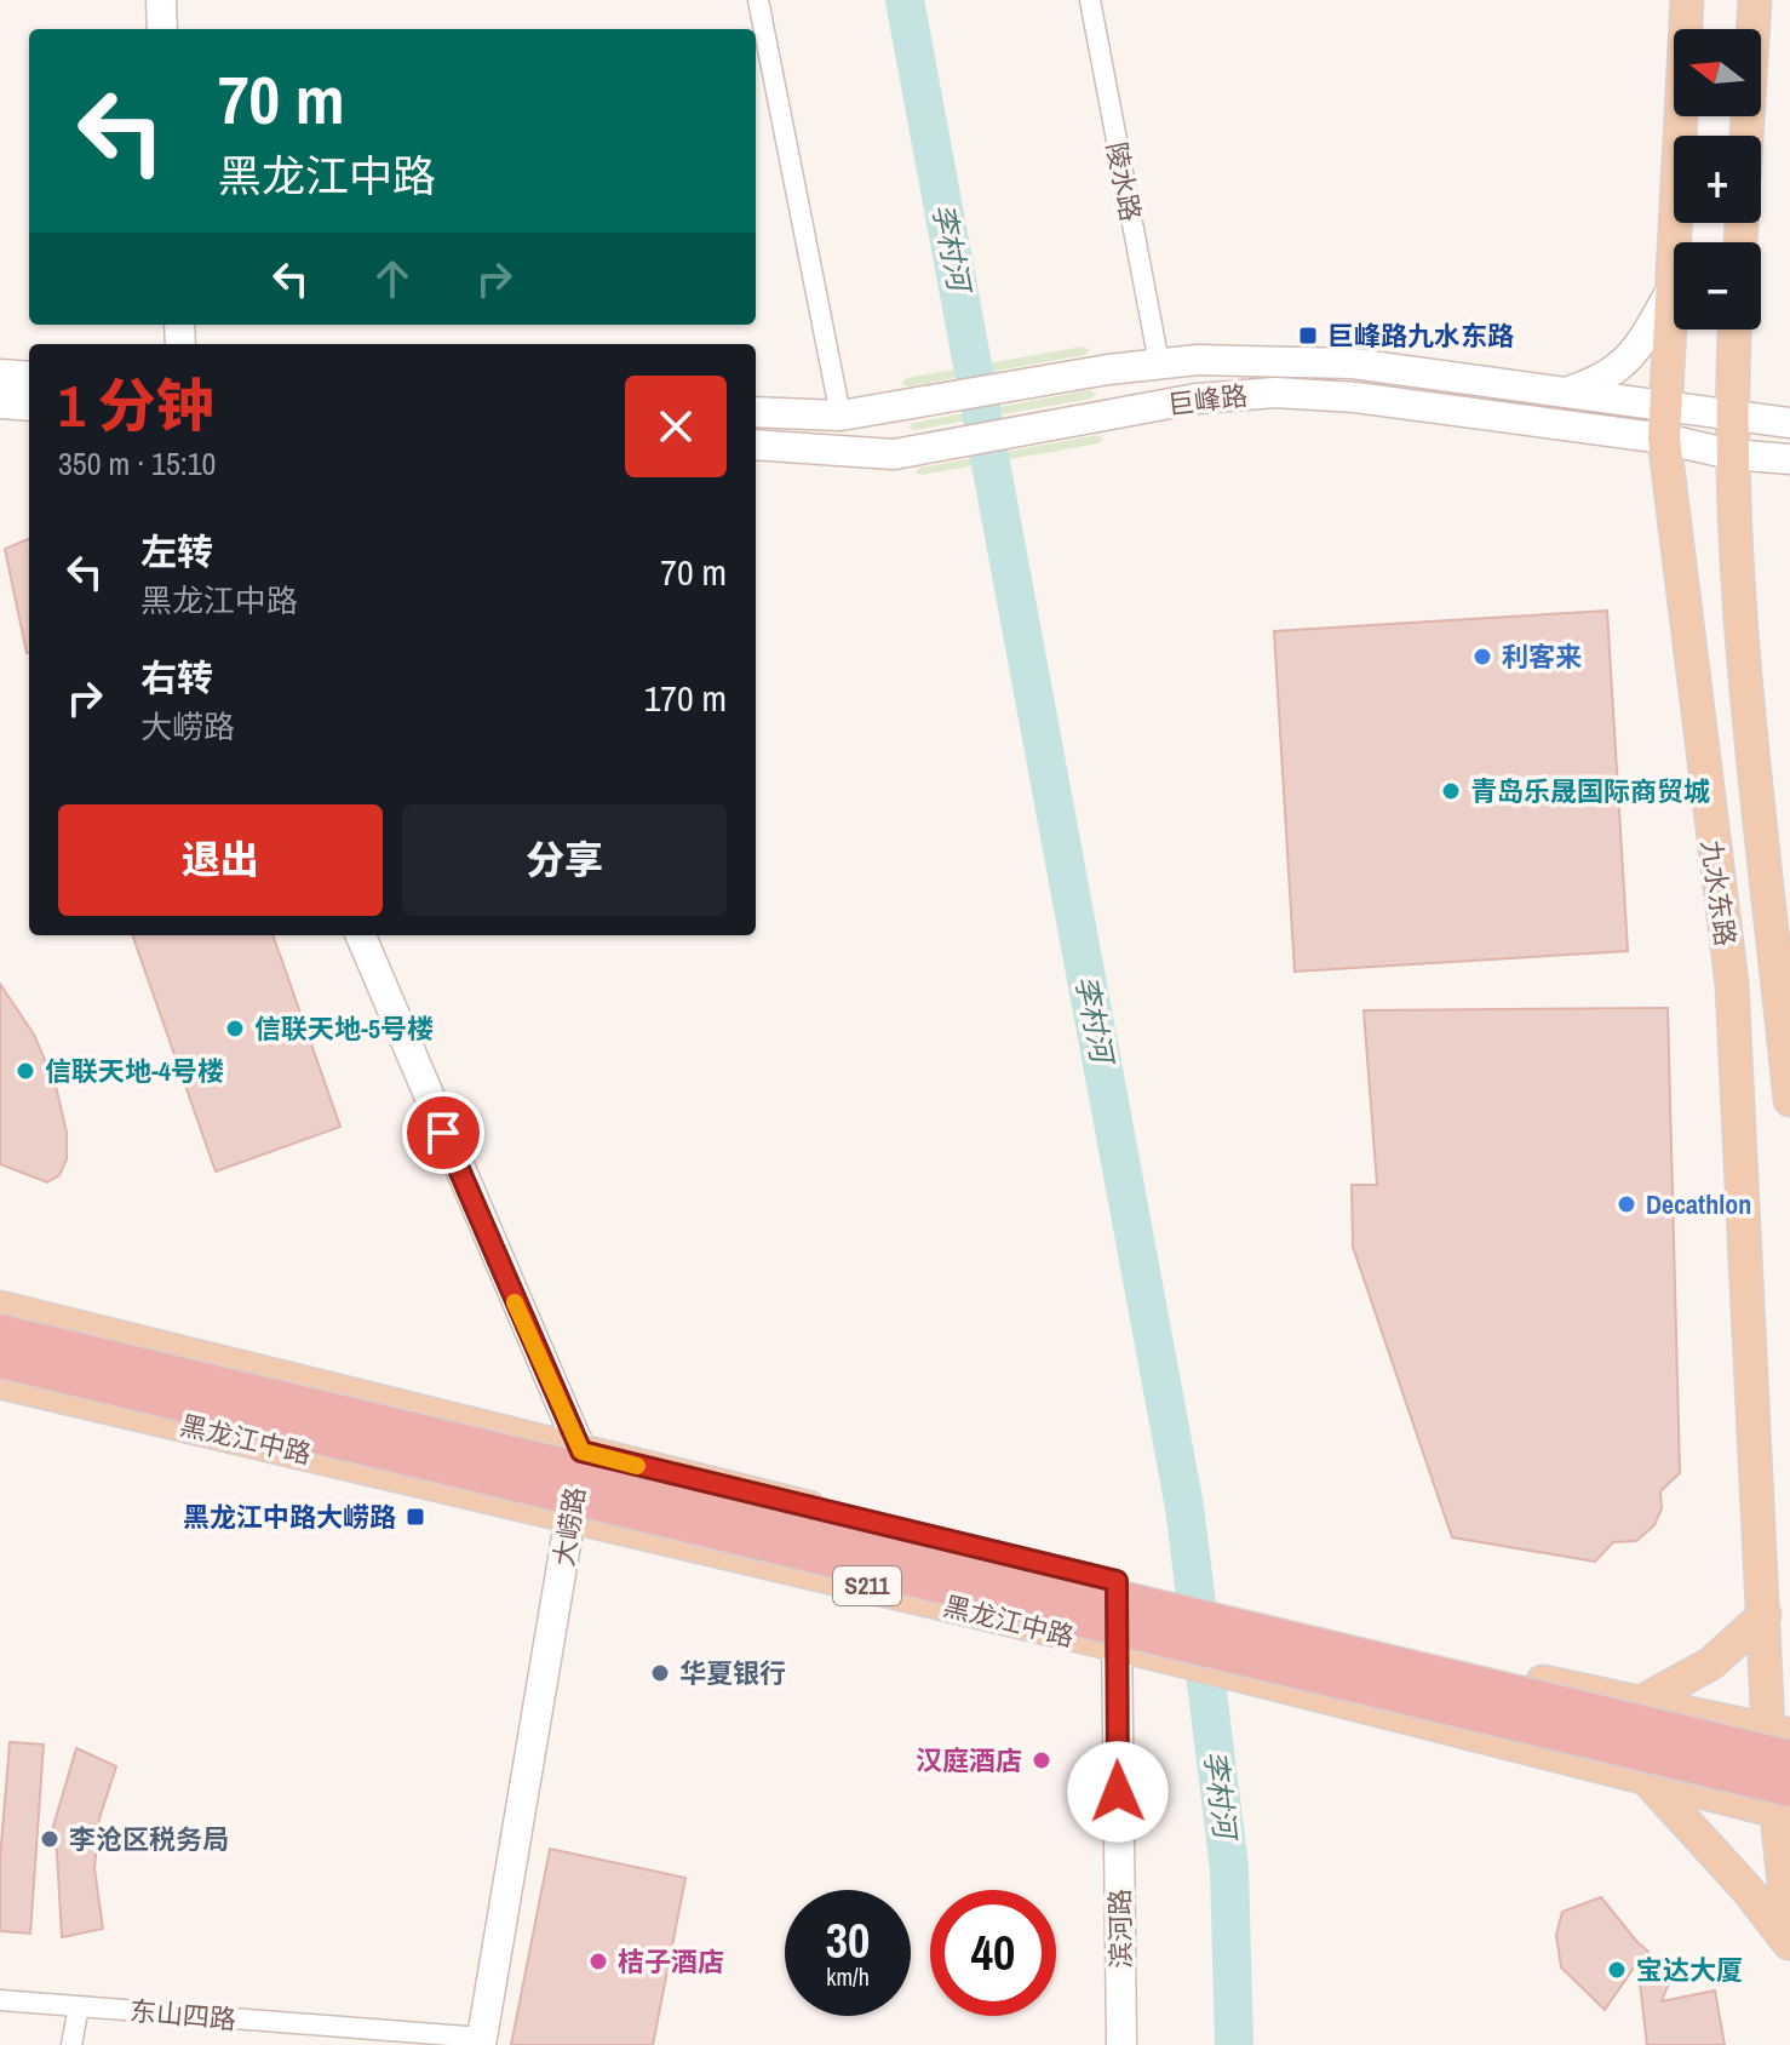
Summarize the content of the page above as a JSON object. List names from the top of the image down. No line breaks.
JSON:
{"streets":{"highway":["黑龙江中路"],"main road":["九水东路","S211"],"street":["陵水路","巨峰路","大崂路","滨河路","东山四路"]},"crossings":[["陵水路","巨峰路"],["巨峰路","九水东路"],["九水东路","黑龙江中路"],["九水东路","S211"],["黑龙江中路","大崂路"],["黑龙江中路","滨河路"],["大崂路","S211"],["大崂路","东山四路"],["S211","滨河路"]],"water":["李村河"],"places":{"transit":["巨峰路九水东路","黑龙江中路大崂路"],"other":["利客来","青岛乐晟国际商贸城","信联天地-5号楼","信联天地-4号楼","Decathlon","华夏银行","汉庭酒店","李沧区税务局","桔子酒店","宝达大厦"]},"north":"left","page":{"map_buttons":["+","−"],"turn":["70 m","黑龙江中路"],"heading":["1 分钟","350 m · 15:10"],"list":[{"name":"左转","note":"黑龙江中路","value":"70 m"},{"name":"右转","note":"大崂路","value":"170 m"}],"buttons":["退出","分享"],"speed":"30 km/h","limit":"40"}}
